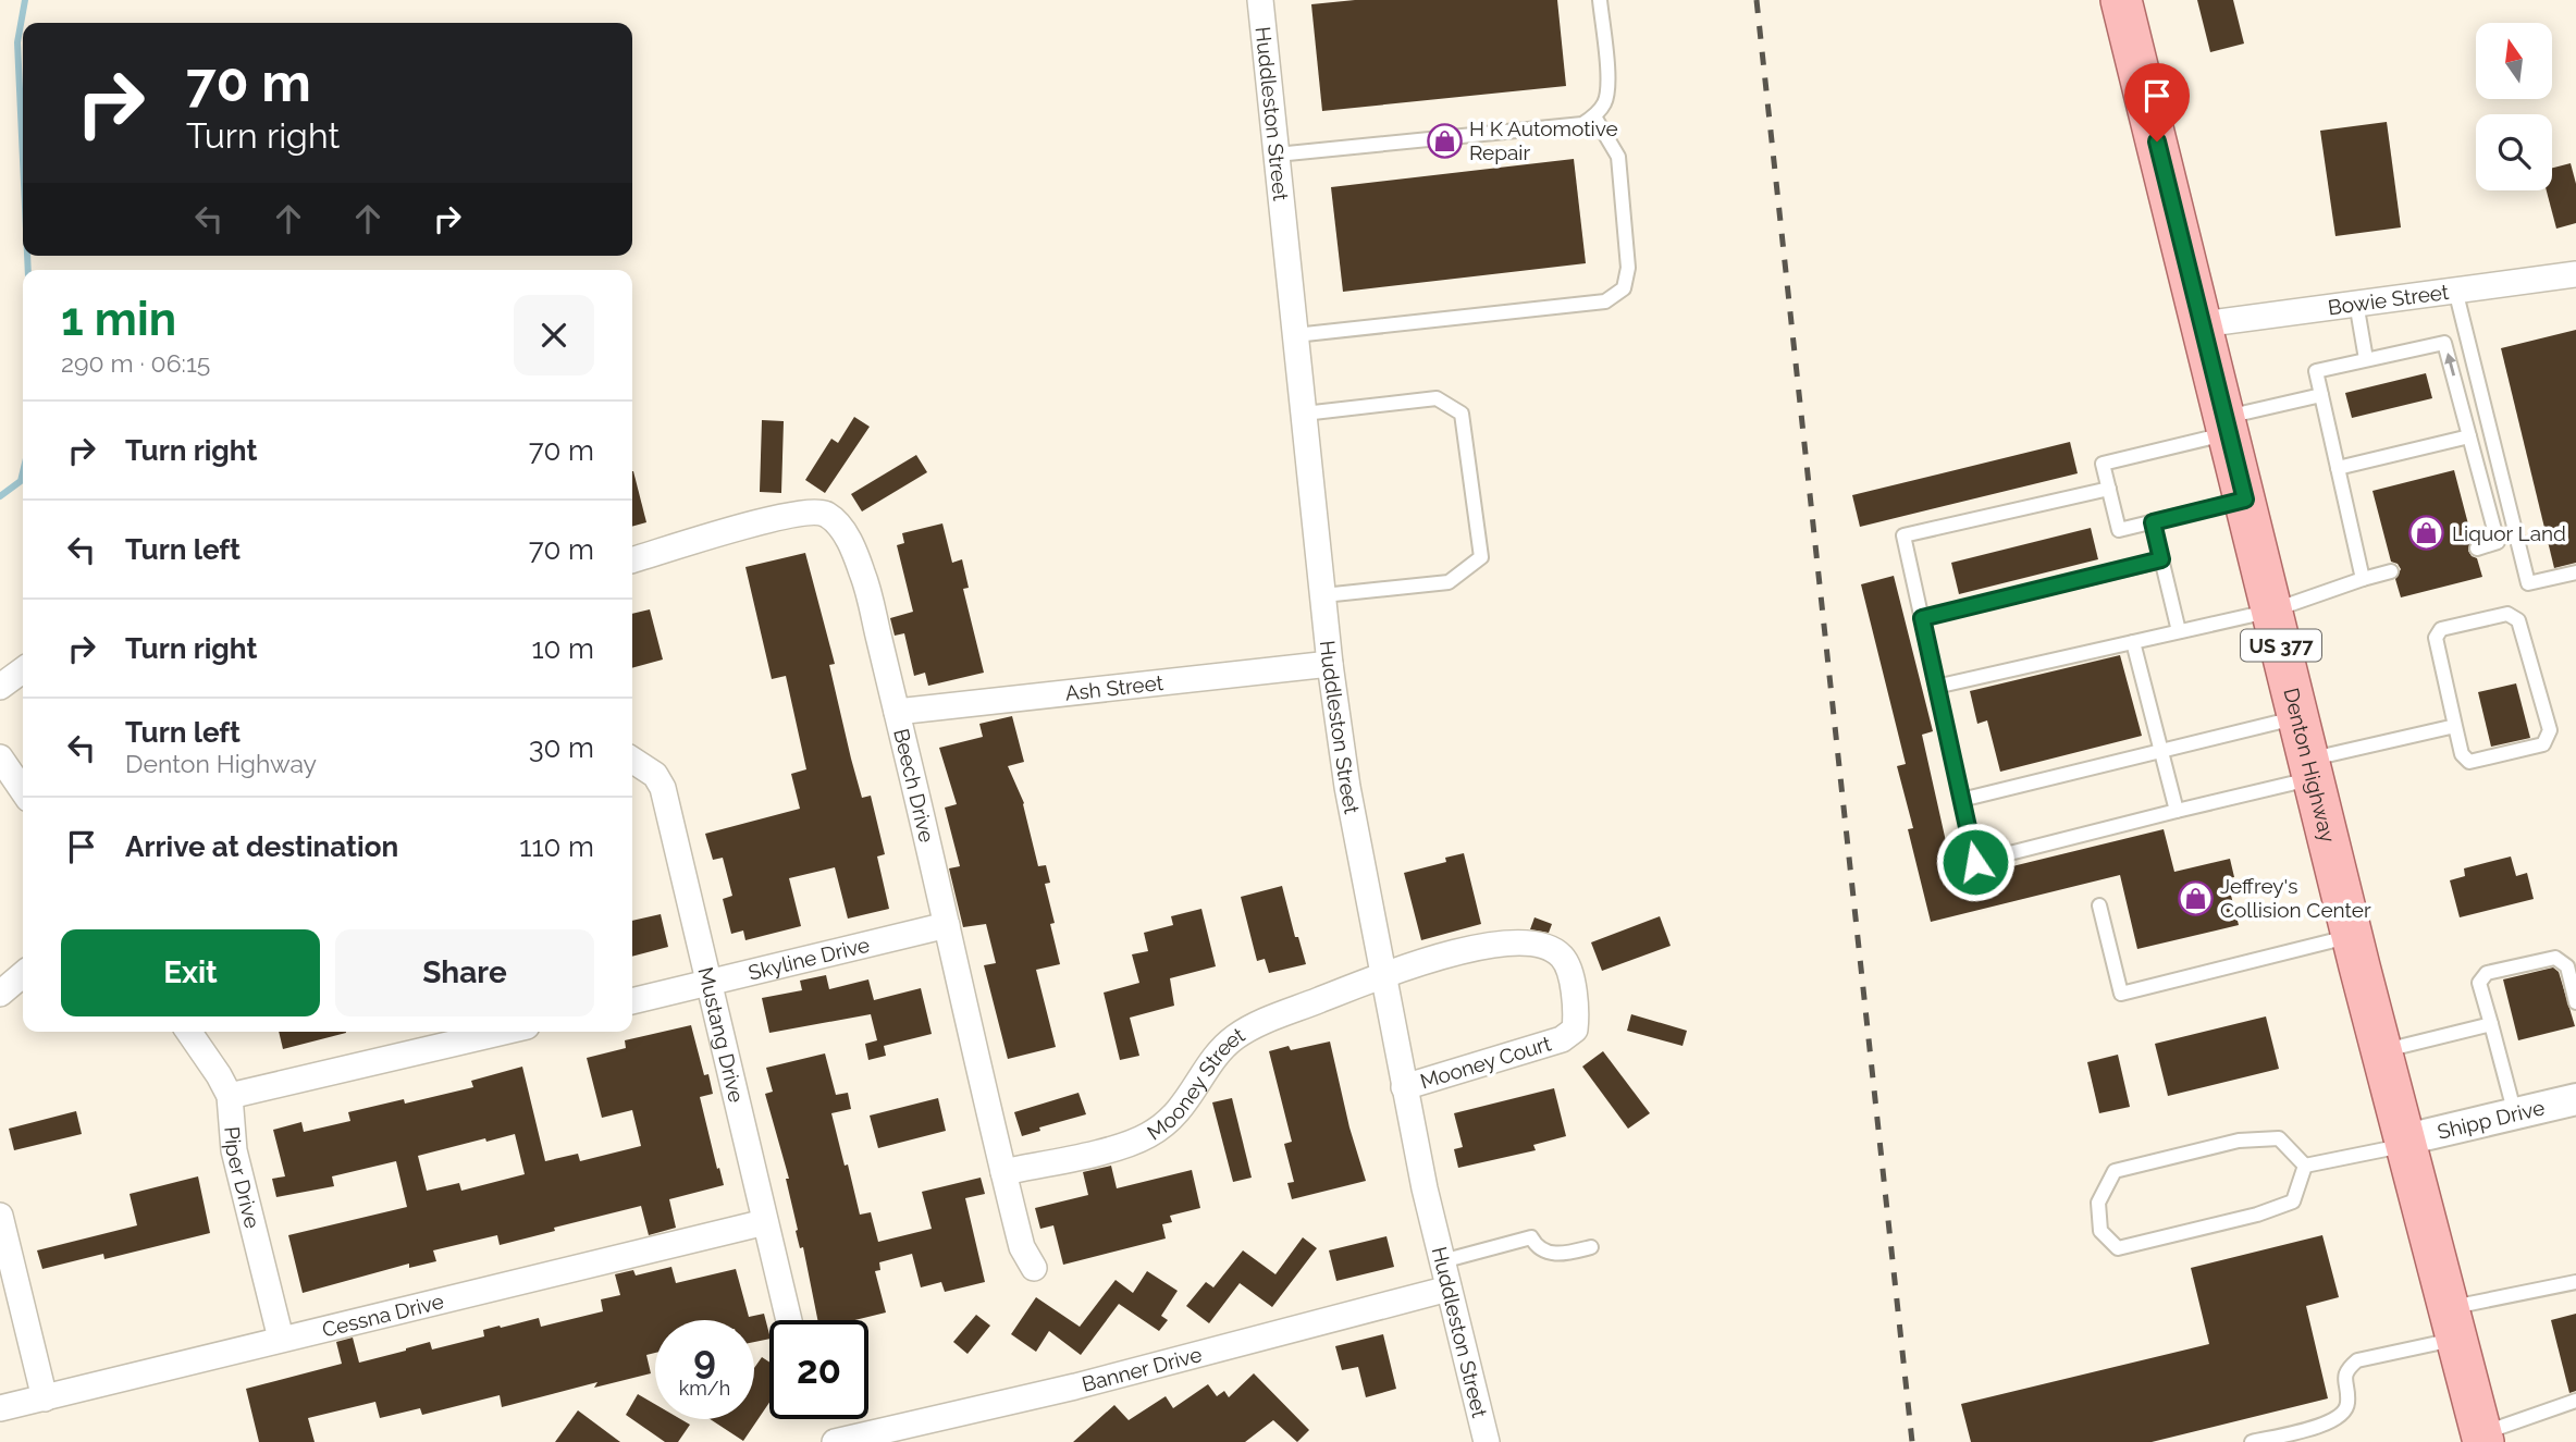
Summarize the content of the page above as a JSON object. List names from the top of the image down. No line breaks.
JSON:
{"streets":{"main road":["US 377","Denton Highway"],"street":["Huddleston Street","Bowie Street","Ash Street","Beech Drive","Skyline Drive","Mustang Drive","Mooney Court","Mooney Street","Shipp Drive","Piper Drive","Cessna Drive","Banner Drive"]},"crossings":[["Huddleston Street","Ash Street"],["Huddleston Street","Mooney Court"],["Huddleston Street","Mooney Street"],["Huddleston Street","Banner Drive"],["Bowie Street","Denton Highway"],["Ash Street","Beech Drive"],["Denton Highway","Shipp Drive"],["Beech Drive","Skyline Drive"],["Beech Drive","Mooney Street"],["Skyline Drive","Mustang Drive"],["Mustang Drive","Cessna Drive"],["Mooney Court","Mooney Street"],["Piper Drive","Cessna Drive"]],"places":{"shop":["H K Automotive Repair","Liquor Land","Jeffrey's Collision Center"]},"north":"top","page":{"turn":["70 m","Turn right"],"heading":["1 min","290 m · 06:15"],"list":[{"name":"Turn right","value":"70 m"},{"name":"Turn left","value":"70 m"},{"name":"Turn right","value":"10 m"},{"name":"Turn left","note":"Denton Highway","value":"30 m"},{"name":"Arrive at destination","value":"110 m"}],"buttons":["Exit","Share"],"speed":"9 km/h","limit":"20"}}
